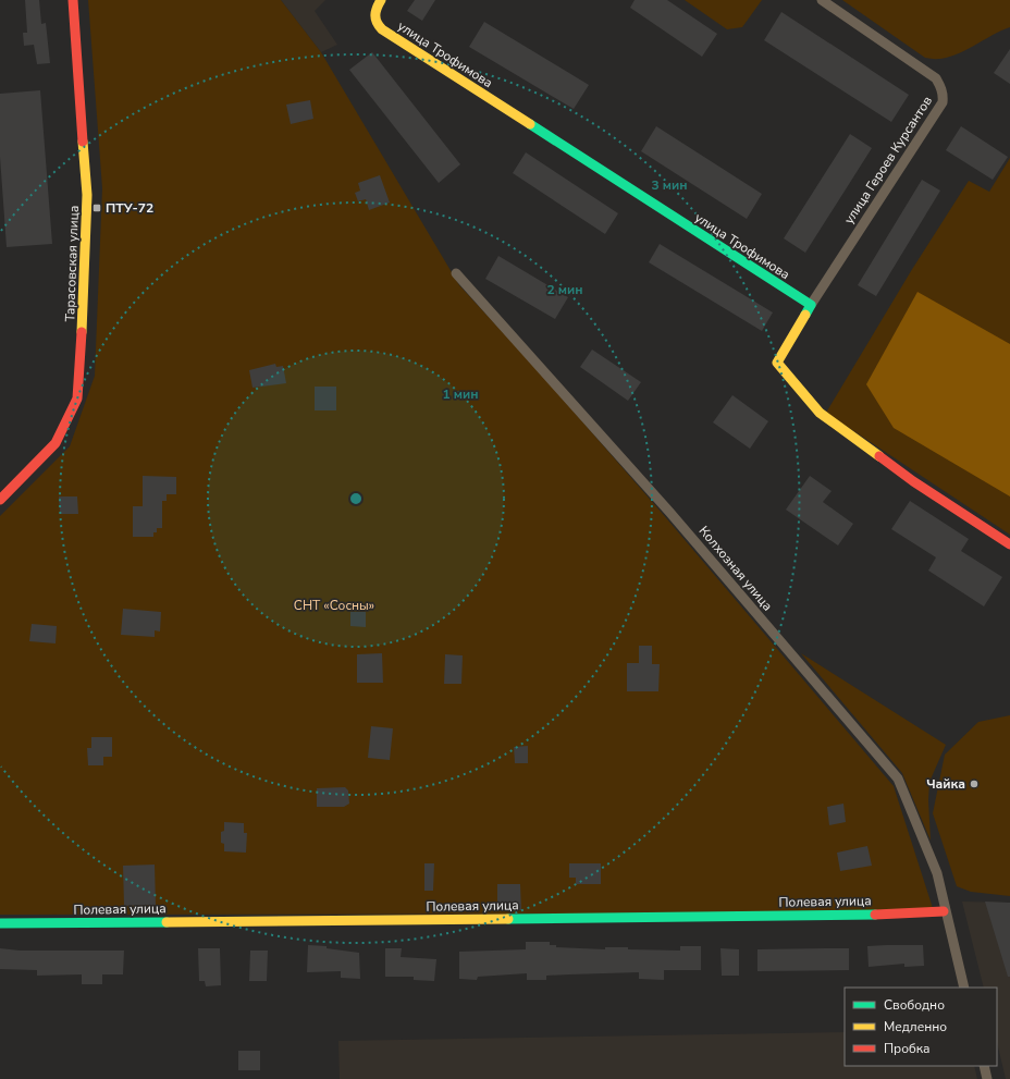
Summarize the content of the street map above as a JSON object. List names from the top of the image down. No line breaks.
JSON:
{"streets":{"street":["улица Трофимова","улица Героев Курсантов","Тарасовская улица","Колхозная улица","Полевая улица"]},"crossings":[["улица Трофимова","улица Героев Курсантов"],["Колхозная улица","Полевая улица"]],"parks":["СНТ «Сосны»"],"places":{"transit":["ПТУ-72"],"other":["Чайка"]},"legend":["Свободно","Медленно","Пробка"],"rings":["3 мин","2 мин","1 мин"]}
